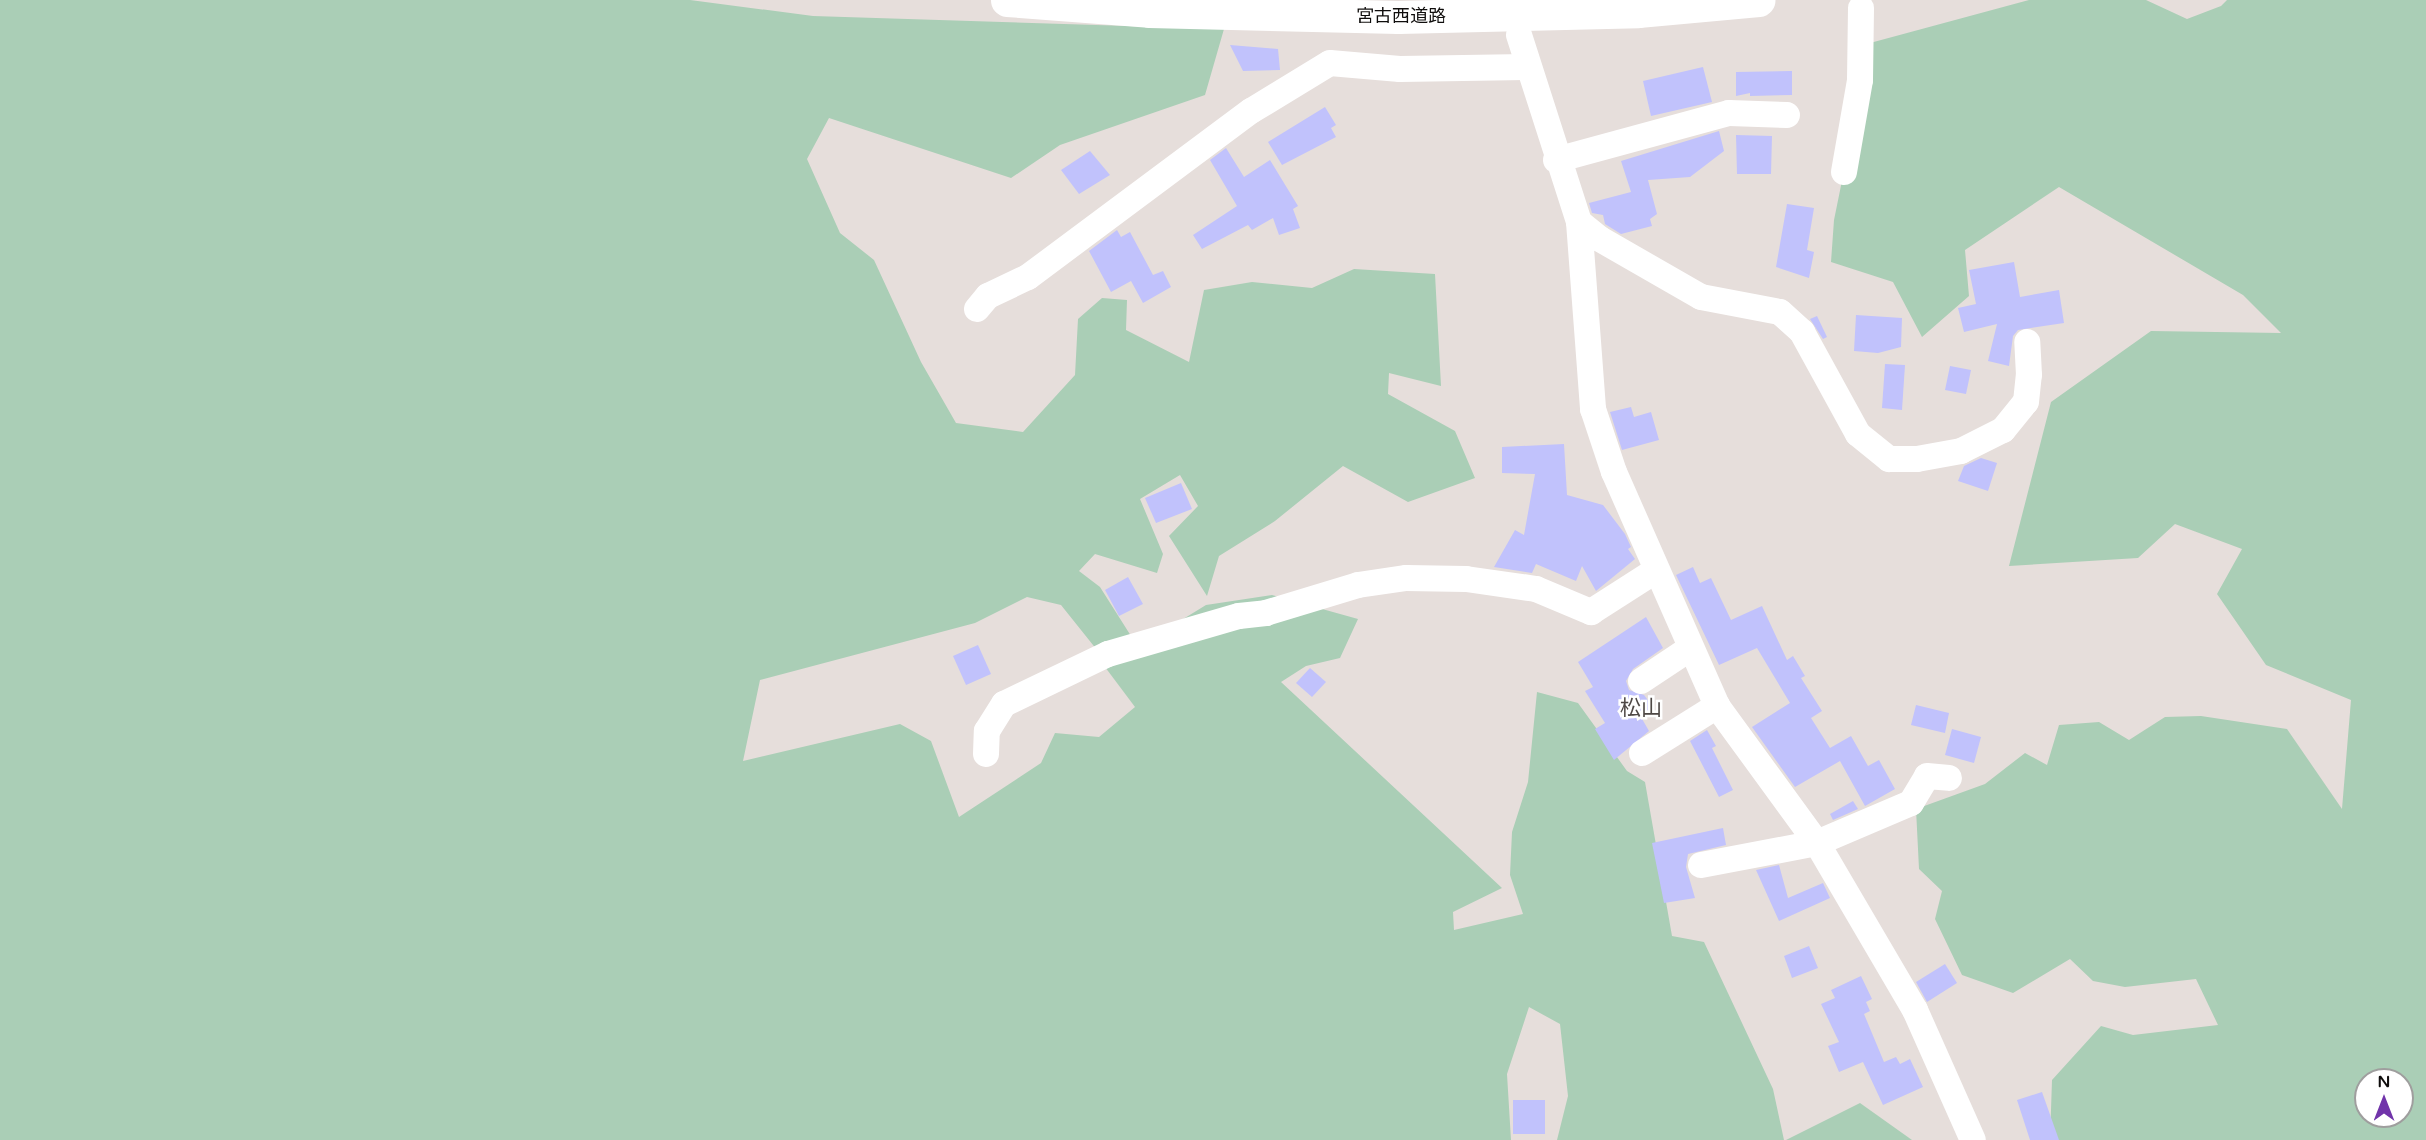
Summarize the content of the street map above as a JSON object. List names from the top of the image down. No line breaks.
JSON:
{"streets":{"highway":["宮古西道路"]},"districts":["松山"],"north":"top"}
